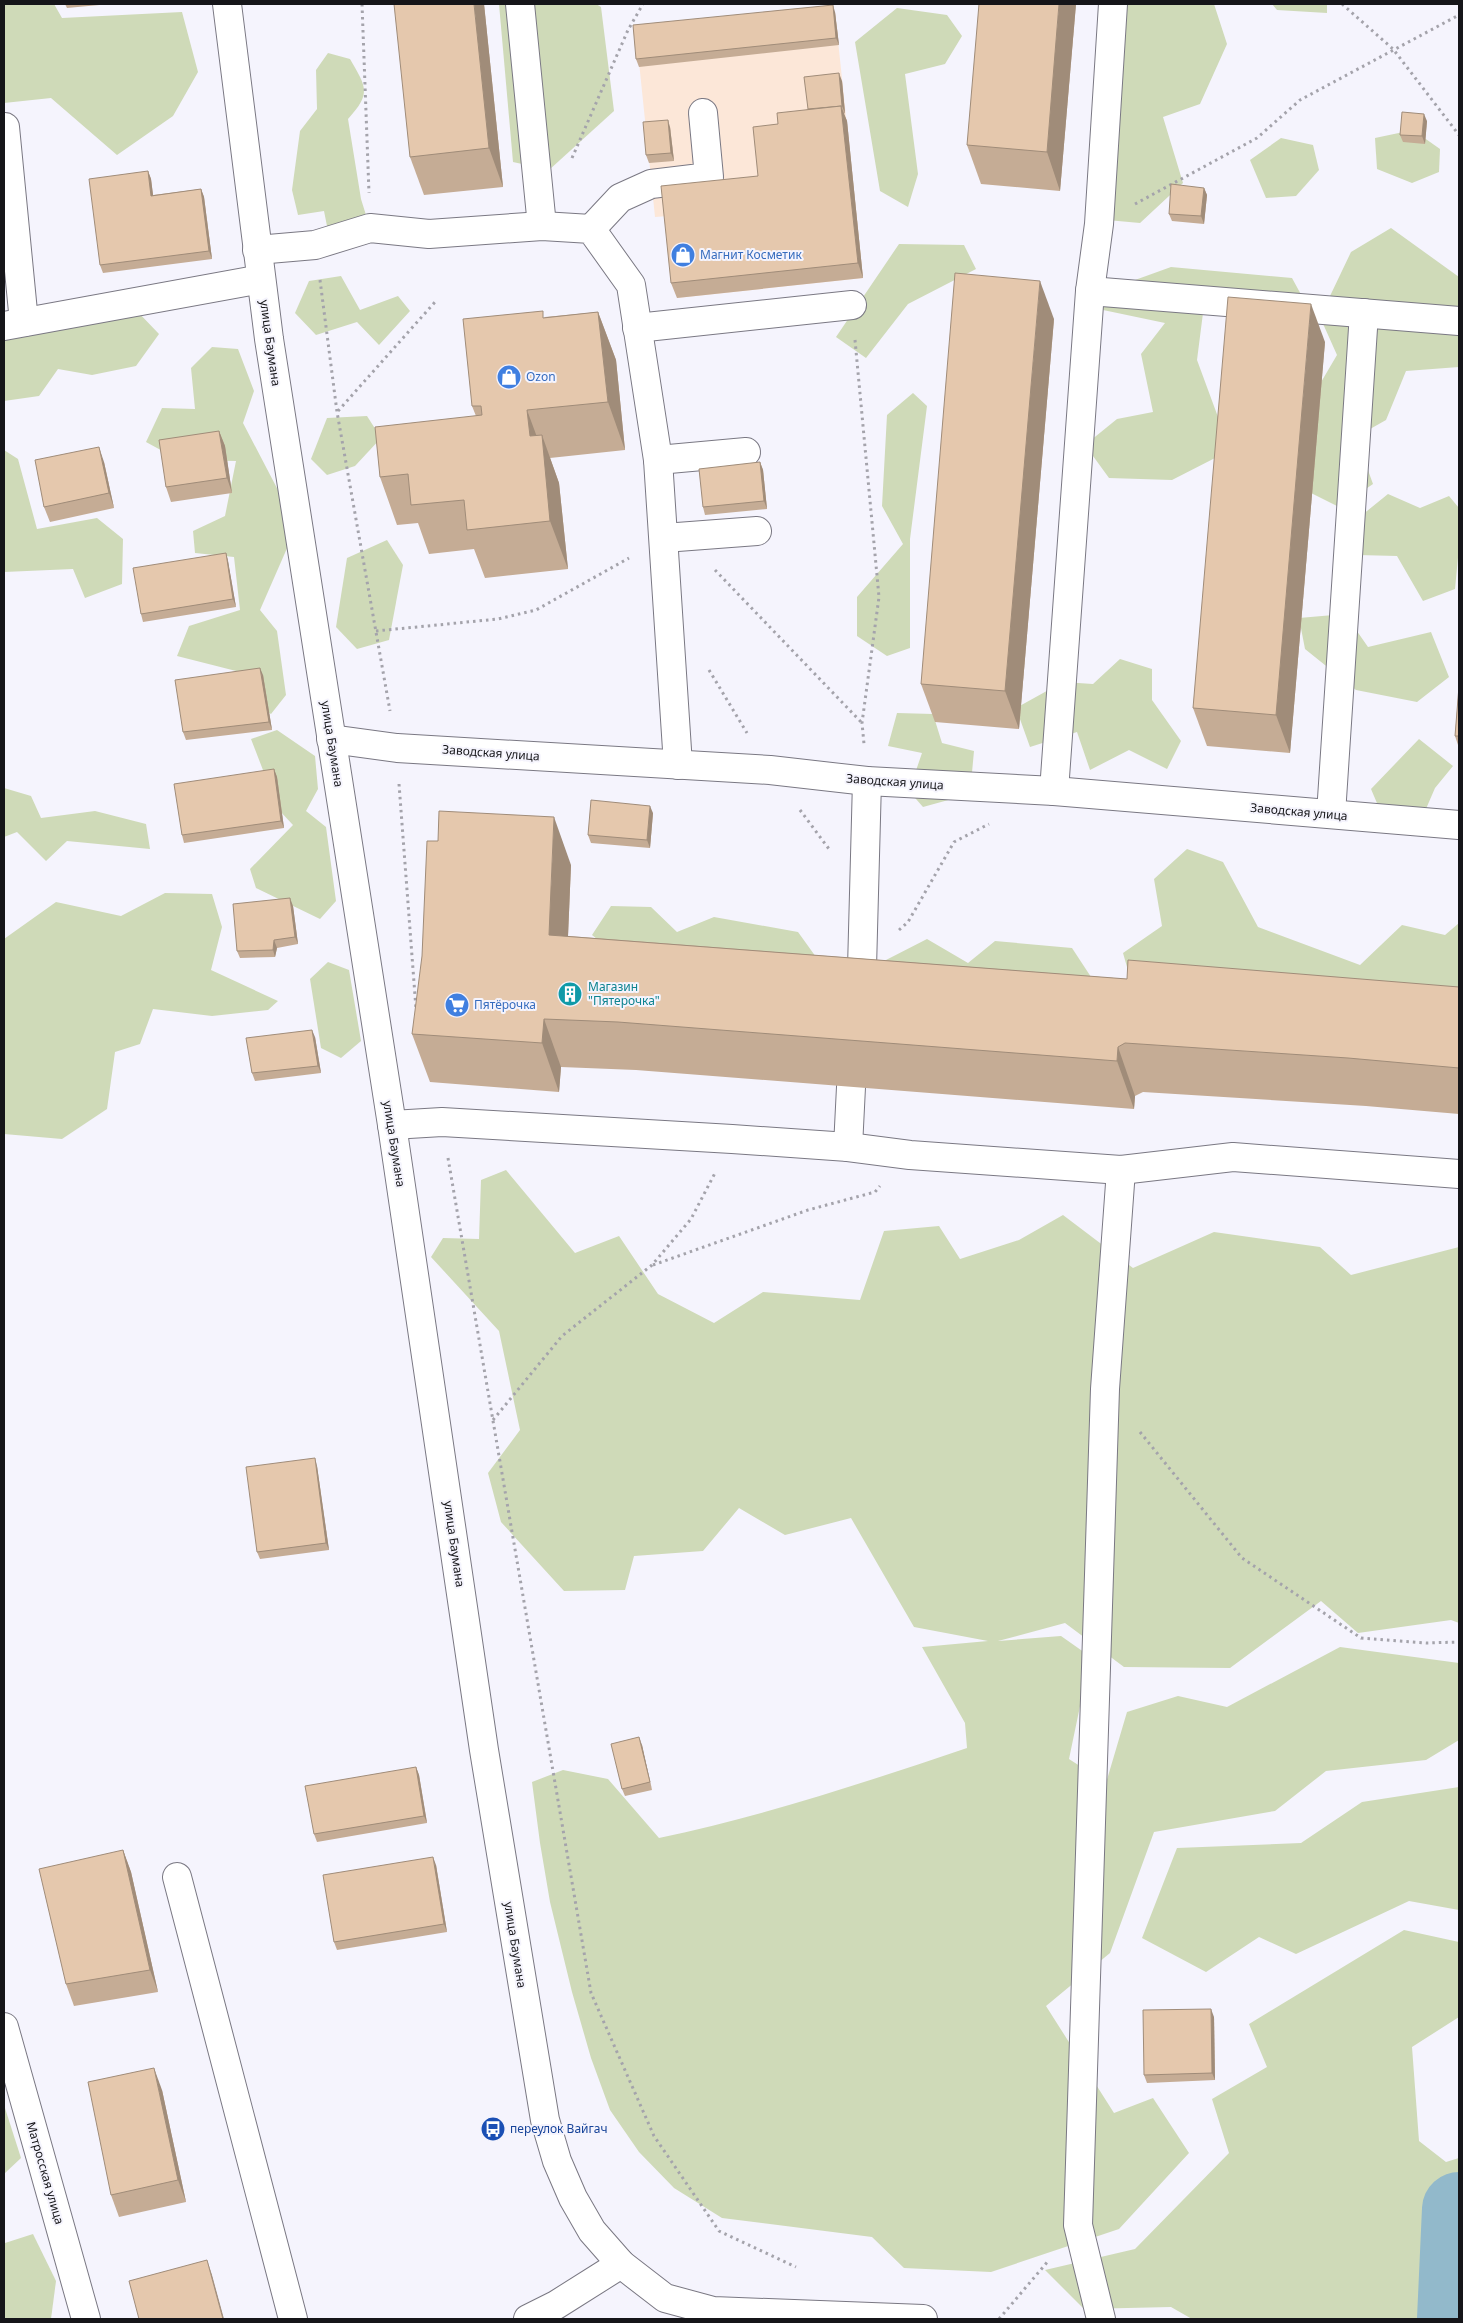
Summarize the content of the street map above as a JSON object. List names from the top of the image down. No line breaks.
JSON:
{"streets":{"street":["улица Баумана","Заводская улица","Матросская улица"]},"crossings":[["улица Баумана","Заводская улица"]],"places":{"shop":["Магнит Косметик","Ozon"],"building":["Магазин \"Пятерочка\""],"supermarket":["Пятёрочка"],"bus stop":["переулок Вайгач"]}}
